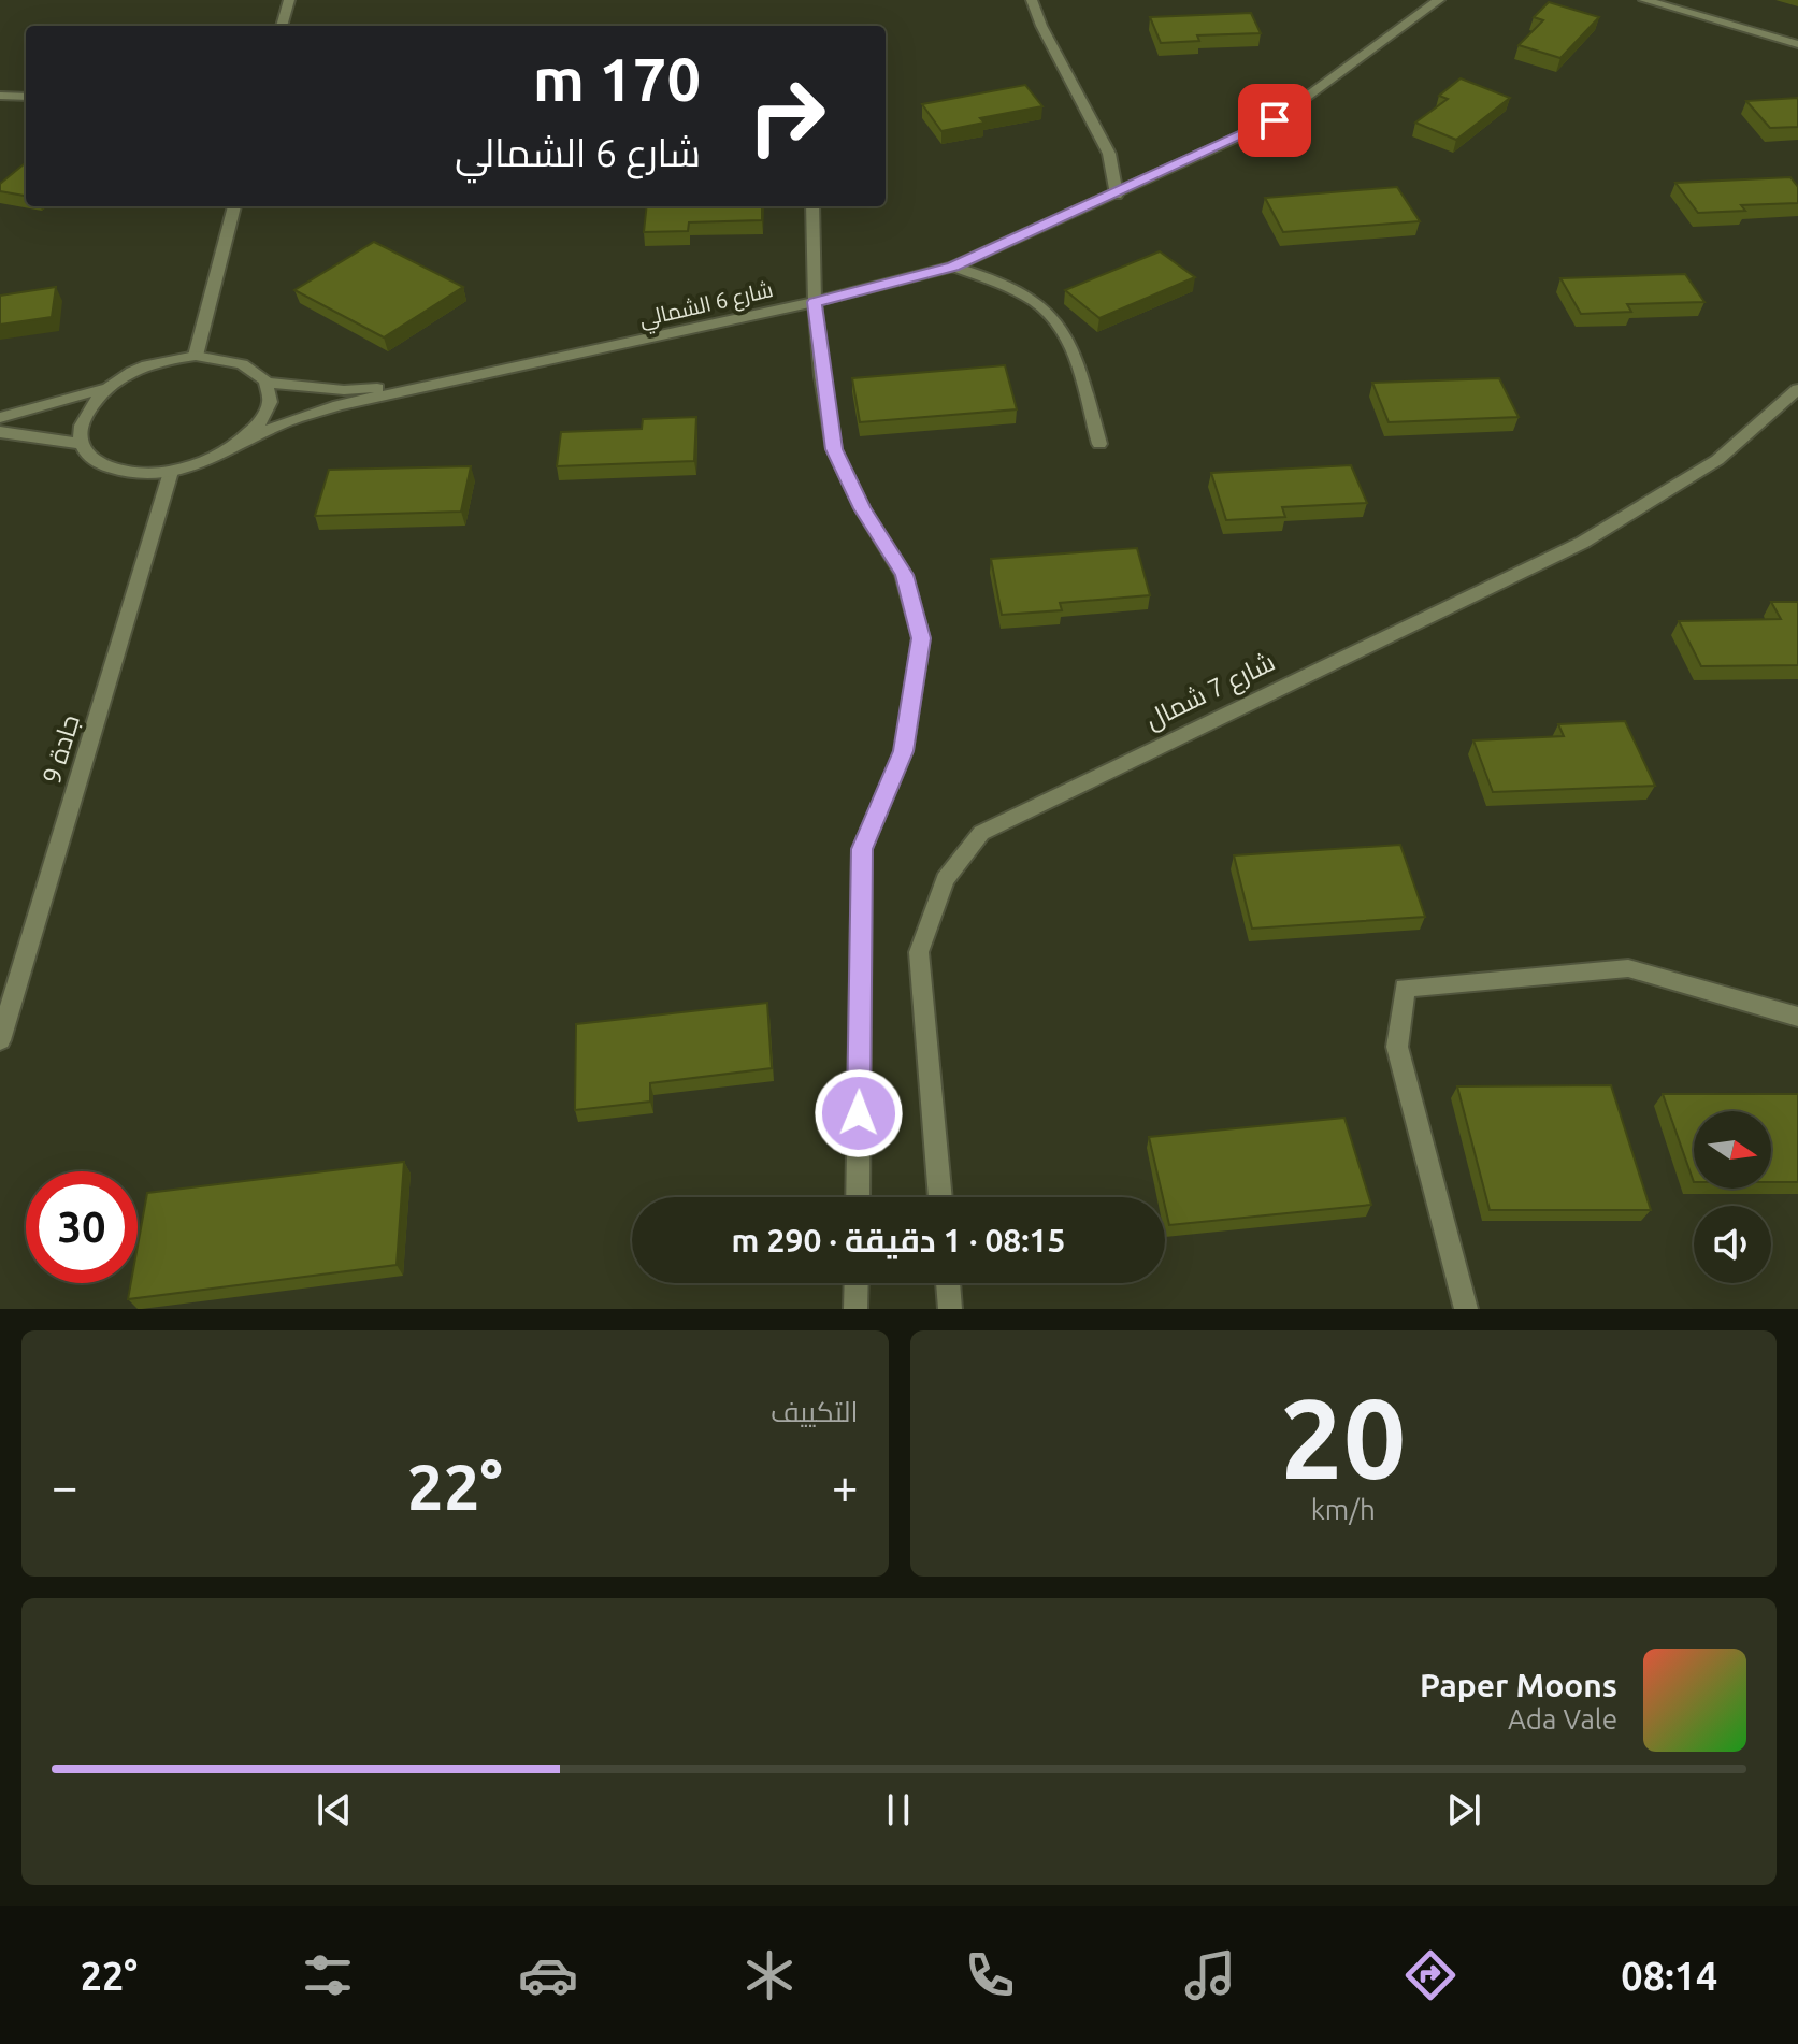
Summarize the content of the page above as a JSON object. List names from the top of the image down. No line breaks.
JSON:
{"streets":{"street":["شارع 6 الشمالي","شارع 7 شمال","جادة 9"]},"crossings":[["شارع 6 الشمالي","جادة 9"]],"north":"right","page":{"turn":["170 m","شارع 6 الشمالي"],"limit":"30","trip":"08:15 · 1 دقيقة · 290 m","tile":[["20","km/h"],"التكييف"],"heat":["−","22°","+"],"song":["Paper Moons","Ada Vale"],"tabs":["08:14","22°"]}}
